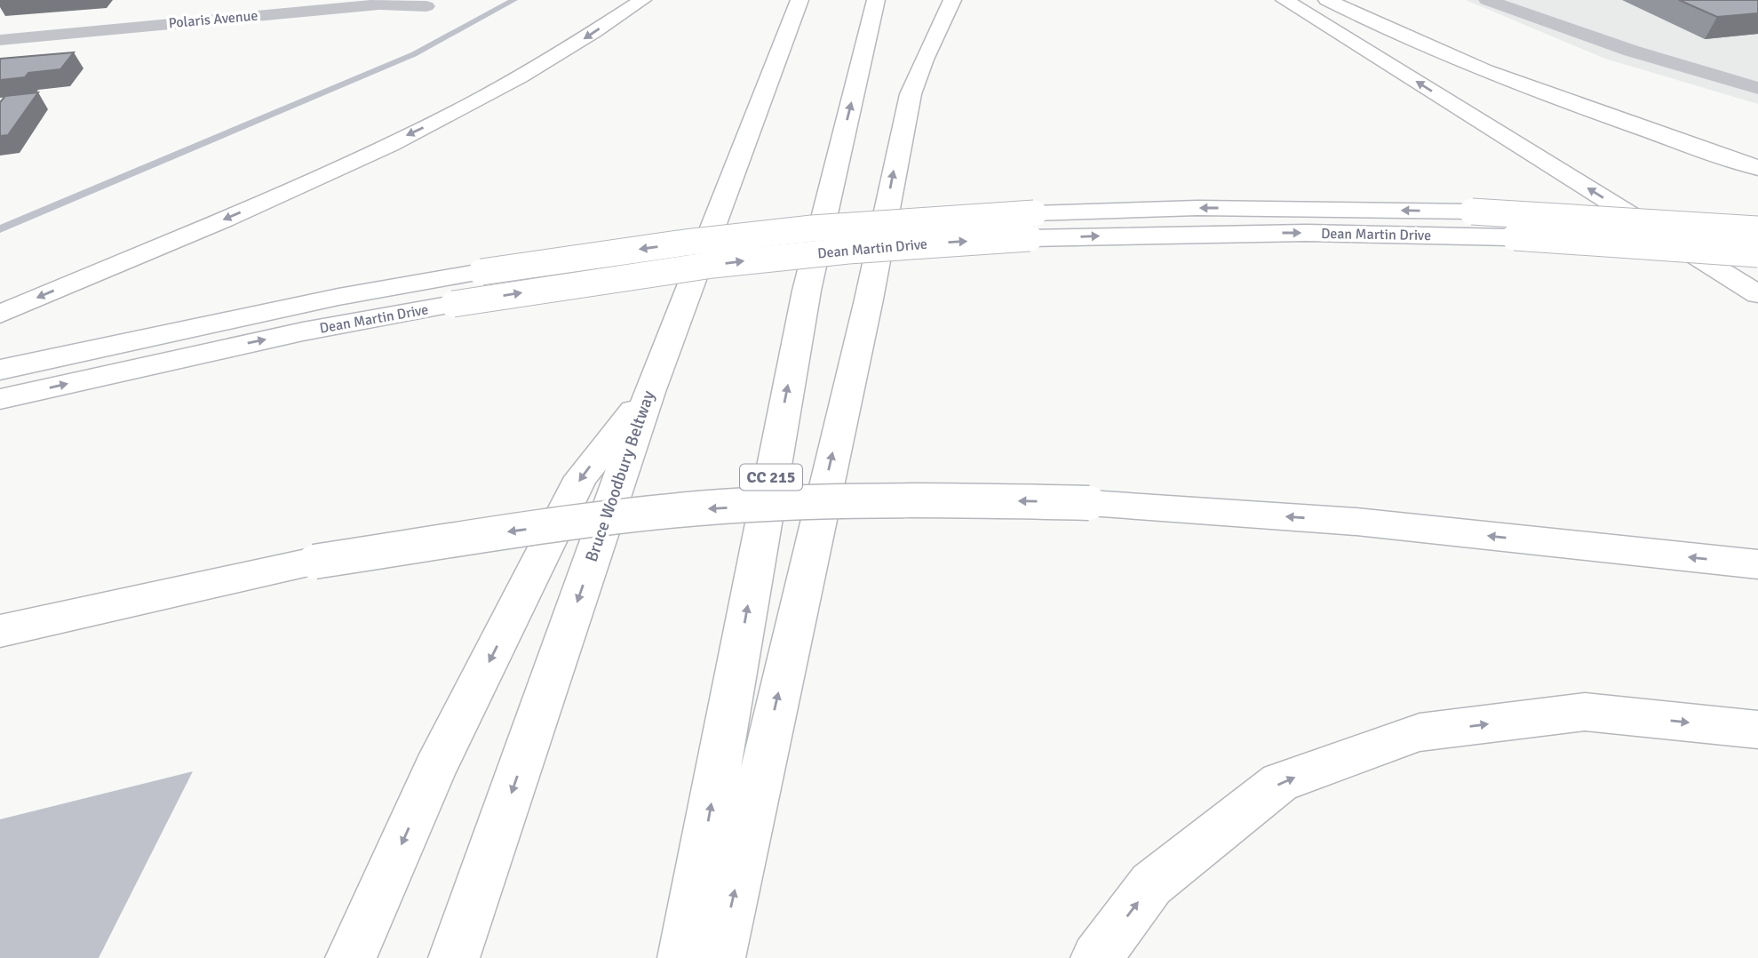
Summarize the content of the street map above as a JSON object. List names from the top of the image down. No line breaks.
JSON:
{"streets":{"main road":["Dean Martin Drive","Bruce Woodbury Beltway","CC 215"],"street":["Polaris Avenue"]}}
